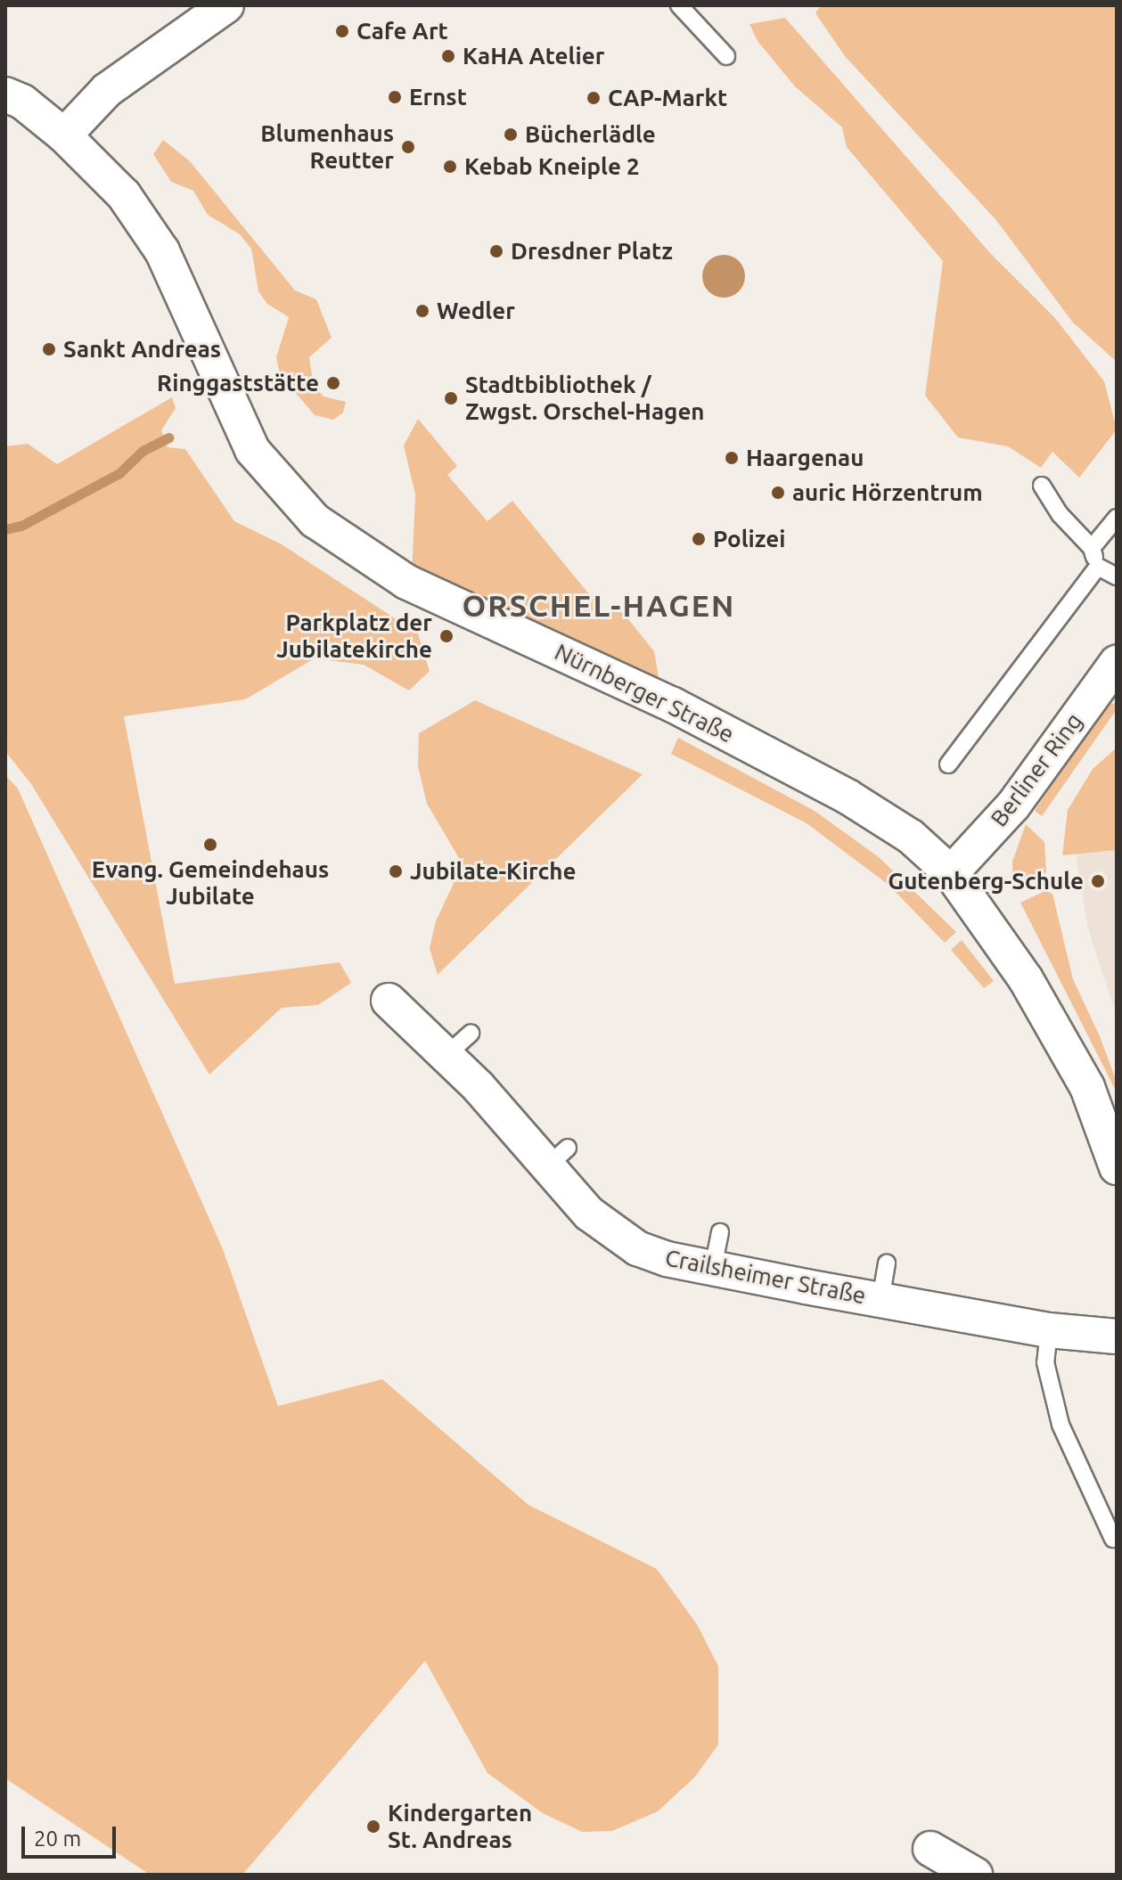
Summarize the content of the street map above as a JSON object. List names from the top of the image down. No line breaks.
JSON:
{"streets":{"street":["Nürnberger Straße","Berliner Ring","Crailsheimer Straße"]},"crossings":[["Nürnberger Straße","Berliner Ring"]],"districts":["ORSCHEL-HAGEN"],"places":["Cafe Art","KaHA Atelier","Ernst","CAP-Markt","Bücherlädle","Blumenhaus Reutter","Kebab Kneiple 2","Dresdner Platz","Wedler","Sankt Andreas","Ringgaststätte","Stadtbibliothek / Zwgst. Orschel-Hagen","Haargenau","auric Hörzentrum","Polizei","Parkplatz der Jubilatekirche","Evang. Gemeindehaus Jubilate","Jubilate-Kirche","Gutenberg-Schule","Kindergarten St. Andreas"],"scale_bar":"20 m"}
